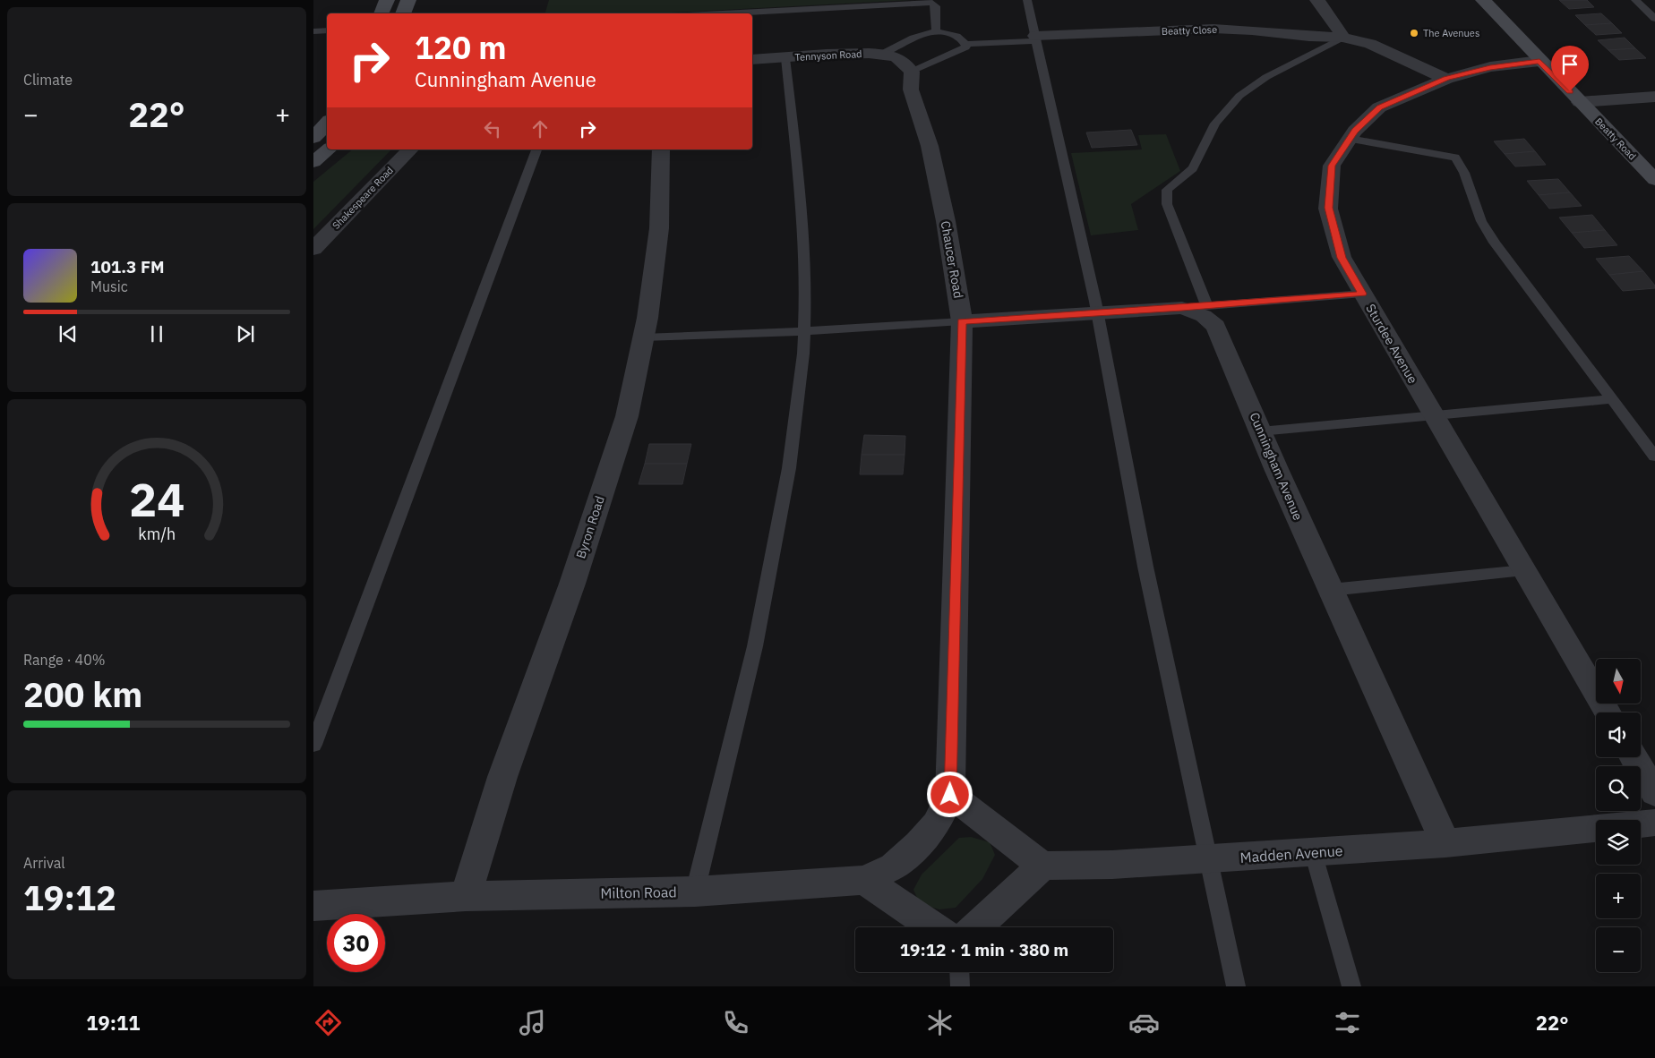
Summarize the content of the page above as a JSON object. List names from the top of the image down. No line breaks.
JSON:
{"streets":{"street":["Beatty Close","Tennyson Road","Beatty Road","Shakespeare Road","Chaucer Road","Sturdee Avenue","Cunningham Avenue","Byron Road","Madden Avenue","Milton Road"]},"crossings":[["Beatty Close","Sturdee Avenue"],["Tennyson Road","Chaucer Road"],["Beatty Road","Sturdee Avenue"],["Chaucer Road","Cunningham Avenue"],["Chaucer Road","Milton Road"],["Cunningham Avenue","Madden Avenue"],["Byron Road","Milton Road"]],"places":["The Avenues"],"north":"bottom","page":{"tile":["Climate",["Range · 40%","200 km"],["Arrival","19:12"]],"turn":["120 m","Cunningham Avenue"],"heat":["−","22°","+"],"song":["101.3 FM","Music"],"map_buttons":["+","−"],"limit":"30","trip":"19:12 · 1 min · 380 m","tabs":["19:11","22°"],"gauge":["24","km/h"]}}
